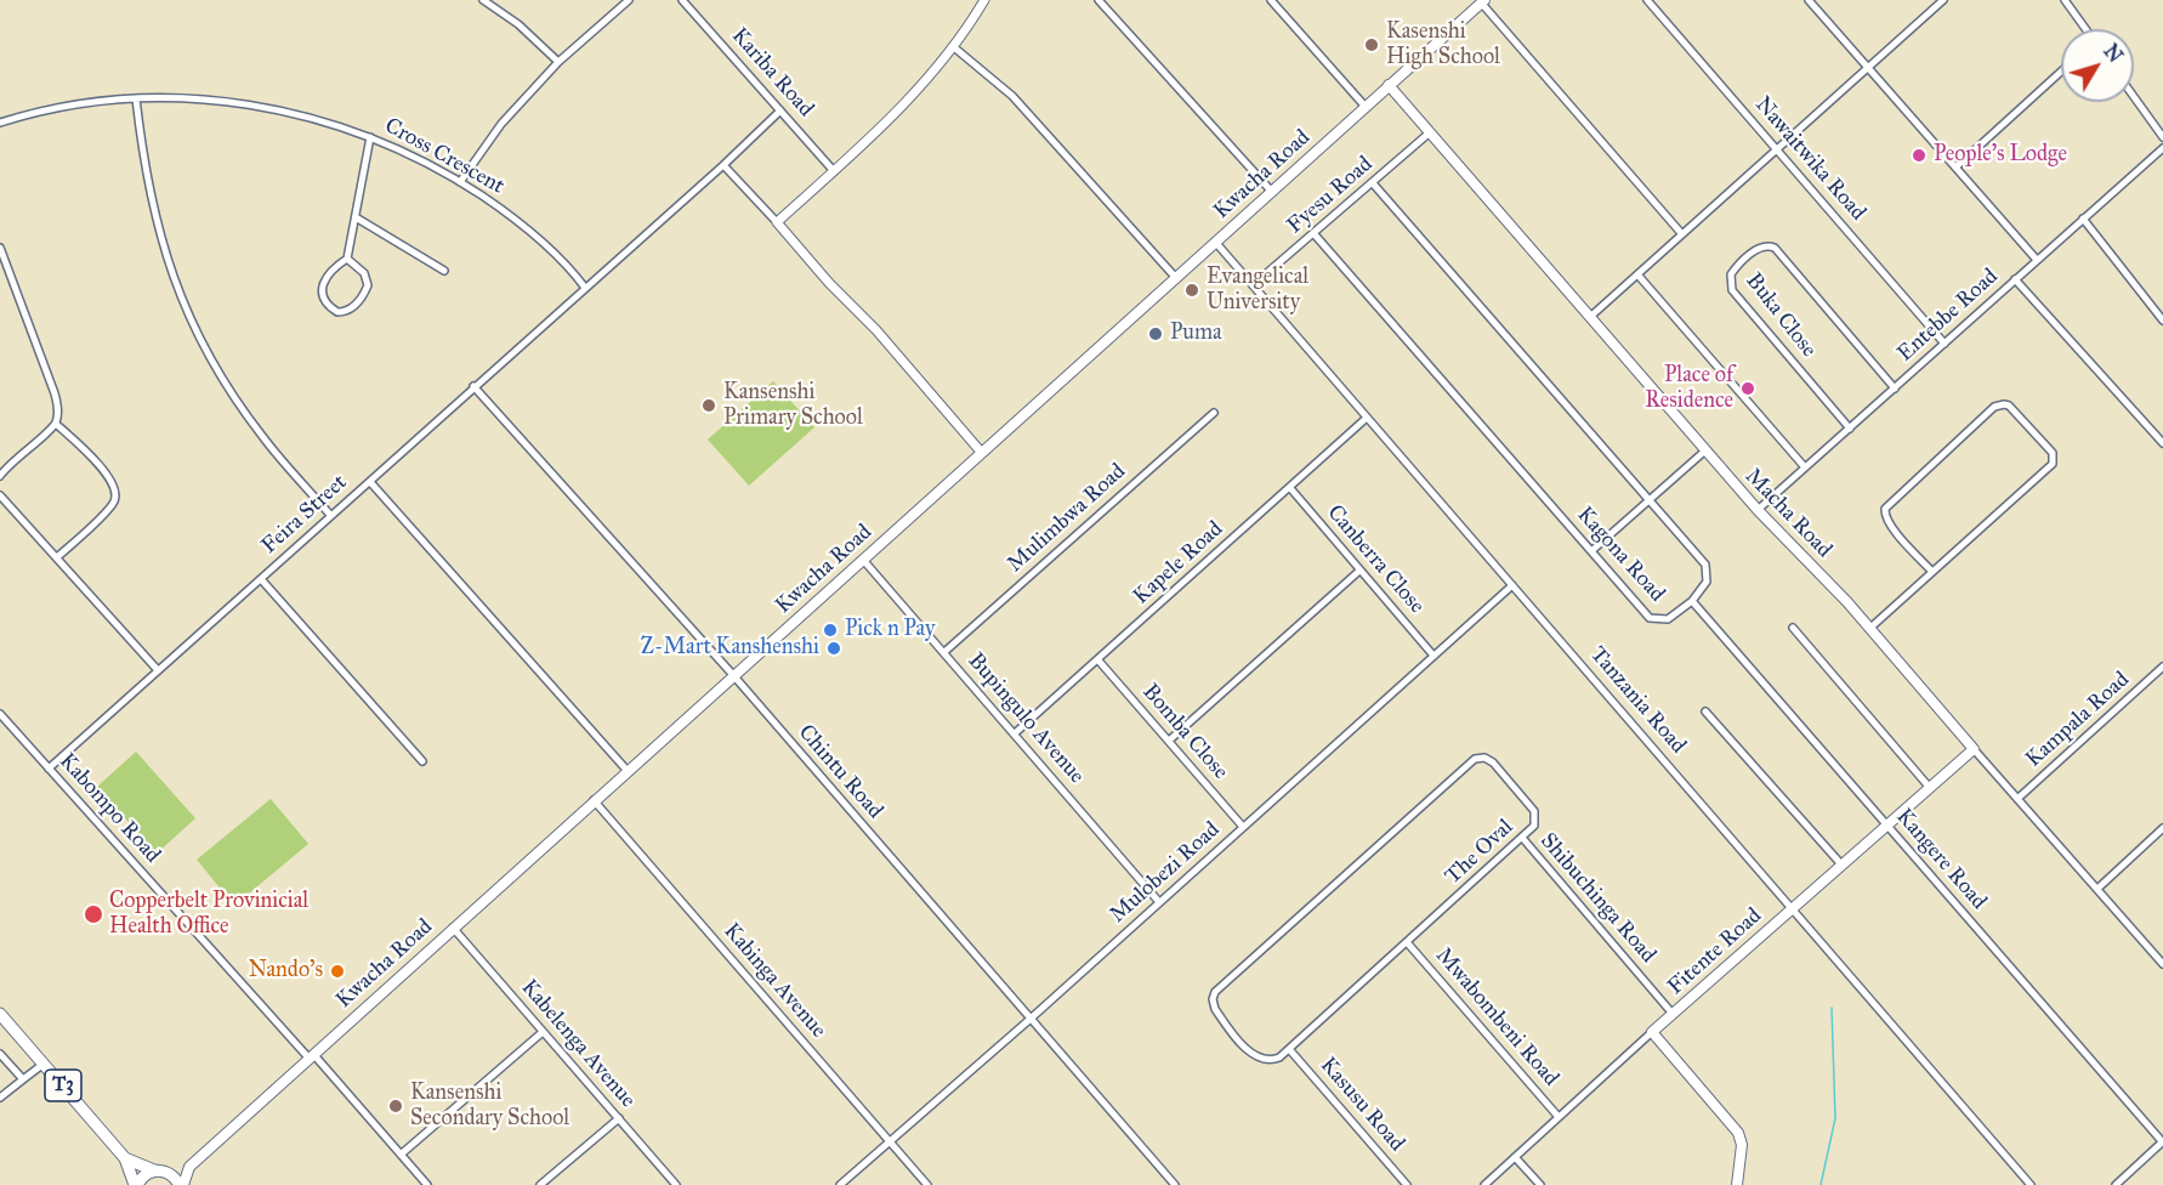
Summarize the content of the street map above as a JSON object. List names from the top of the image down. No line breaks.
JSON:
{"streets":{"highway":["T3"],"main road":["Kwacha Road","Macha Road","Fitente Road"],"street":["Kariba Road","Cross Crescent","Nawaitwika Road","Fyesu Road","Buka Close","Entebbe Road","Feira Street","Mulimbwa Road","Kagona Road","Canberra Close","Kapele Road","Tanzania Road","Bupingulo Avenue","Kampala Road","Bomba Close","Chintu Road","Kabompo Road","The Oval","Kangere Road","Mulobezi Road","Shibuchinga Road","Kabinga Avenue","Mwabombeni Road","Kabelenga Avenue","Kasusu Road"]},"crossings":[["Kariba Road","Feira Street"],["Cross Crescent","Feira Street"],["Nawaitwika Road","Entebbe Road"],["Kwacha Road","Macha Road"],["Kwacha Road","Tanzania Road"],["Kwacha Road","Bupingulo Avenue"],["Kwacha Road","Chintu Road"],["Kwacha Road","Kabompo Road"],["Kwacha Road","Kabinga Avenue"],["Kwacha Road","Kabelenga Avenue"],["Fyesu Road","Macha Road"],["Fyesu Road","Kagona Road"],["Fyesu Road","Tanzania Road"],["Buka Close","Entebbe Road"],["Entebbe Road","Macha Road"],["Macha Road","Kampala Road"],["Macha Road","Fitente Road"],["Feira Street","Chintu Road"],["Feira Street","Kabompo Road"],["Mulimbwa Road","Bupingulo Avenue"],["Kagona Road","Kangere Road"],["Canberra Close","Kapele Road"],["Canberra Close","Mulobezi Road"],["Kapele Road","Tanzania Road"],["Kapele Road","Bupingulo Avenue"],["Kapele Road","Bomba Close"],["Tanzania Road","Mulobezi Road"],["Tanzania Road","Fitente Road"],["Bupingulo Avenue","Mulobezi Road"],["Bomba Close","Mulobezi Road"],["Chintu Road","Mulobezi Road"],["The Oval","Shibuchinga Road"],["The Oval","Mwabombeni Road"],["The Oval","Kasusu Road"],["Kangere Road","Fitente Road"],["Mulobezi Road","Kabinga Avenue"],["Shibuchinga Road","Fitente Road"],["Fitente Road","Mwabombeni Road"]],"places":["Kasenshi High School","People's Lodge","Evangelical University","Puma","Place of Residence","Kansenshi Primary School","Pick n Pay","Z-Mart Kanshenshi","Copperbelt Provinicial Health Office","Nando's","Kansenshi Secondary School"],"north":"top right"}
